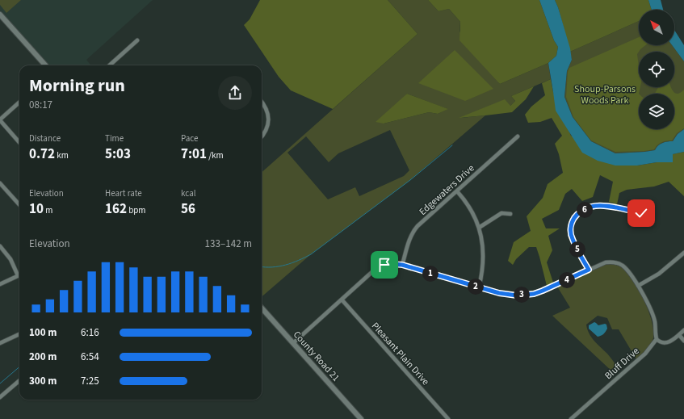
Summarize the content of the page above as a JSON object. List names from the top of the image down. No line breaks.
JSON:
{"streets":{"street":["Edgewaters Drive","Pleasant Plain Drive","County Road 21","Bluff Drive"]},"parks":["Shoup-Parsons Woods Park"],"north":"top left","page":{"heading":["Morning run","08:17"],"stats":[["Distance","0.72 km"],["Time","5:03"],["Pace","7:01 /km"],["Elevation","10 m"],["Heart rate","162 bpm"],["kcal","56"]],"pins":["6","5","1","4","2","3"],"chart":["Elevation","133–142 m"],"list":[{"name":"100 m","note":"6:16"},{"name":"200 m","note":"6:54"},{"name":"300 m","note":"7:25"}]}}
